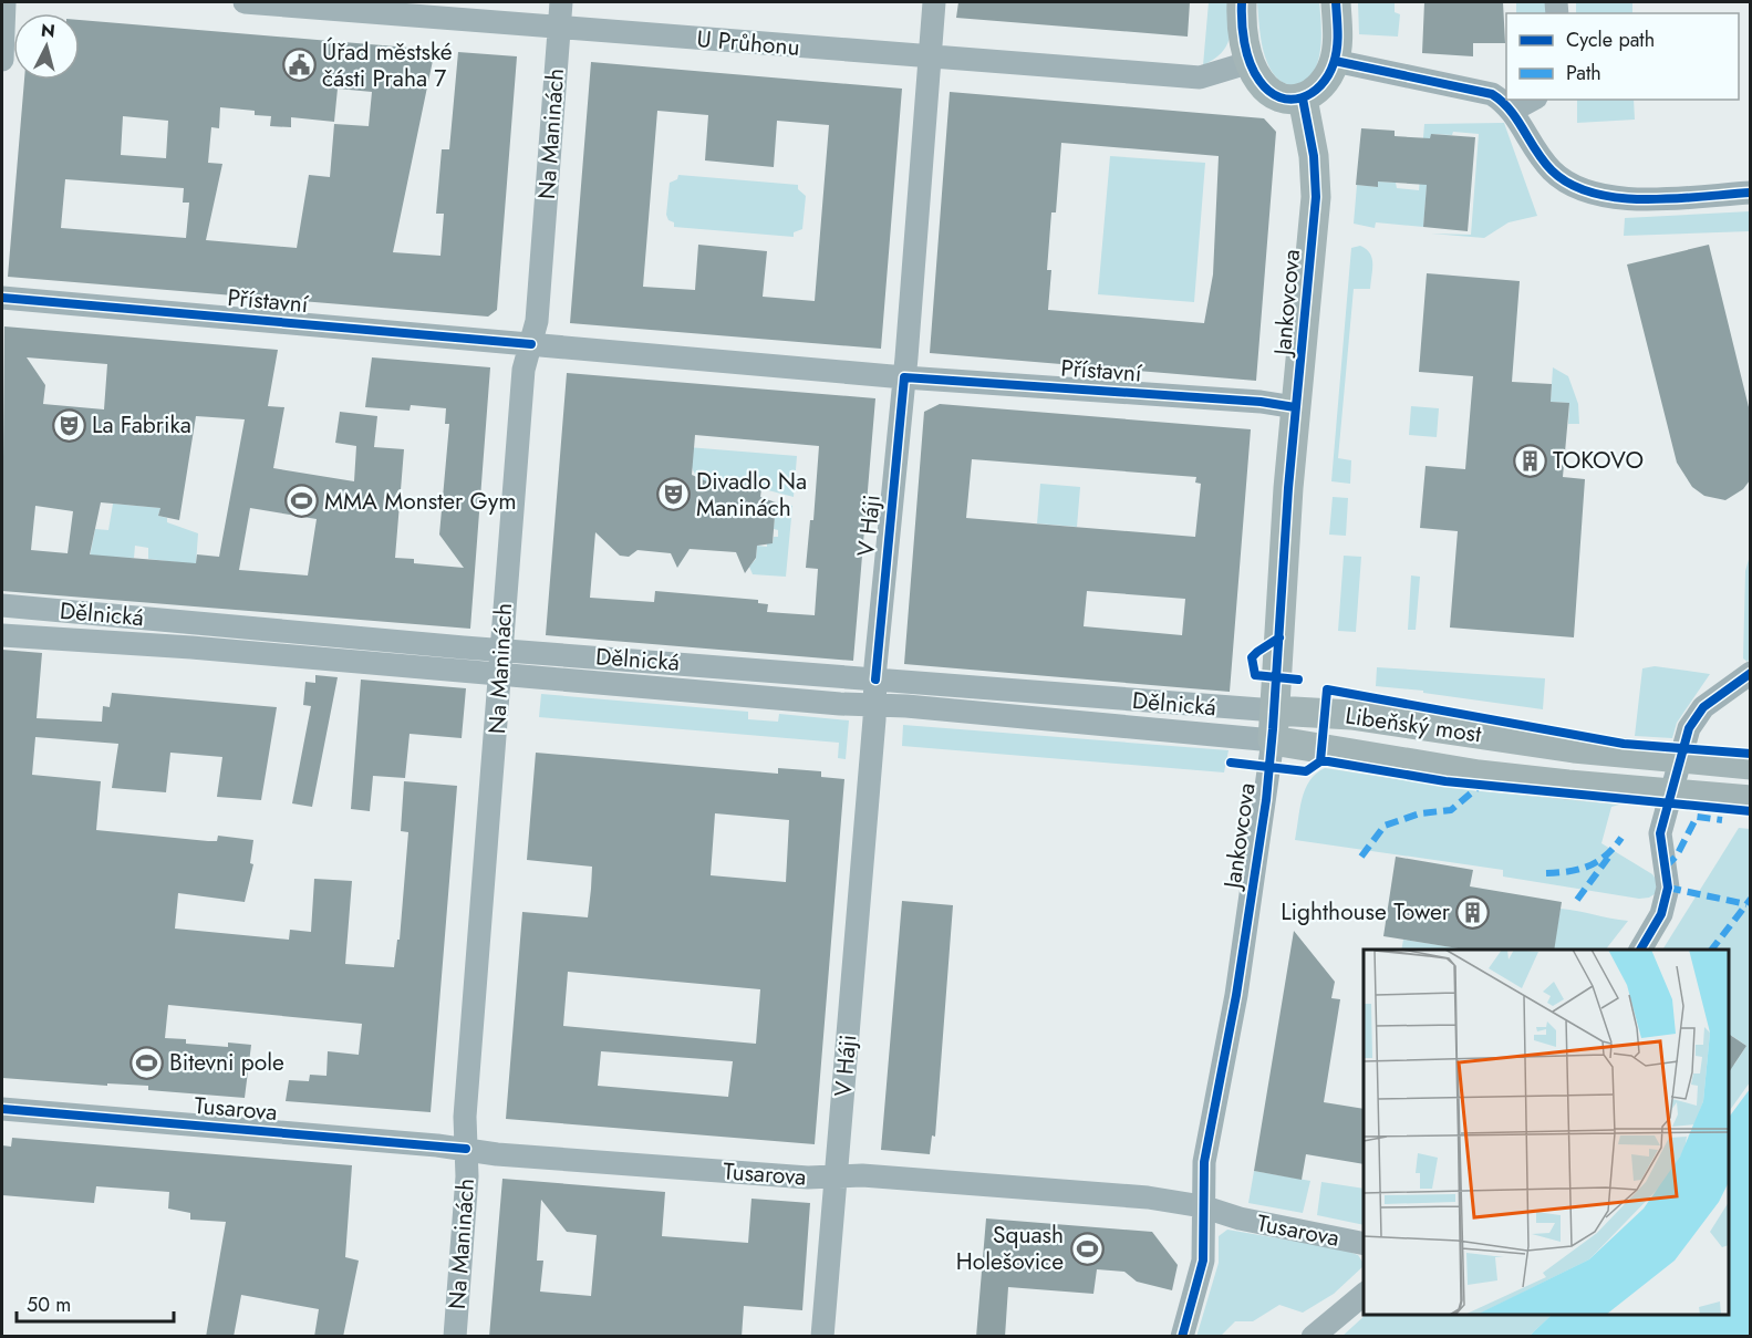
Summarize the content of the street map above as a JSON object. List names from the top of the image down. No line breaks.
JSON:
{"streets":{"main road":["Jankovcova","Libeňský most"],"street":["U Průhonu","Na Maninách","Přístavní","V Háji","Dělnická","Tusarova"]},"crossings":[["U Průhonu","Na Maninách"],["U Průhonu","V Háji"],["Na Maninách","Přístavní"],["Na Maninách","Dělnická"],["Na Maninách","Tusarova"],["Přístavní","Jankovcova"],["Přístavní","V Háji"],["Jankovcova","Dělnická"],["Jankovcova","Libeňský most"],["Jankovcova","Tusarova"],["V Háji","Dělnická"],["V Háji","Tusarova"],["Dělnická","Libeňský most"]],"places":{"public building":["Úřad městské části Praha 7"],"theatre":["La Fabrika","Divadlo Na Maninách"],"building":["TOKOVO","Lighthouse Tower"],"sports":["MMA Monster Gym","Bitevni pole","Squash Holešovice"]},"legend":["Cycle path","Path"],"scale_bar":"50 m","north":"top"}
